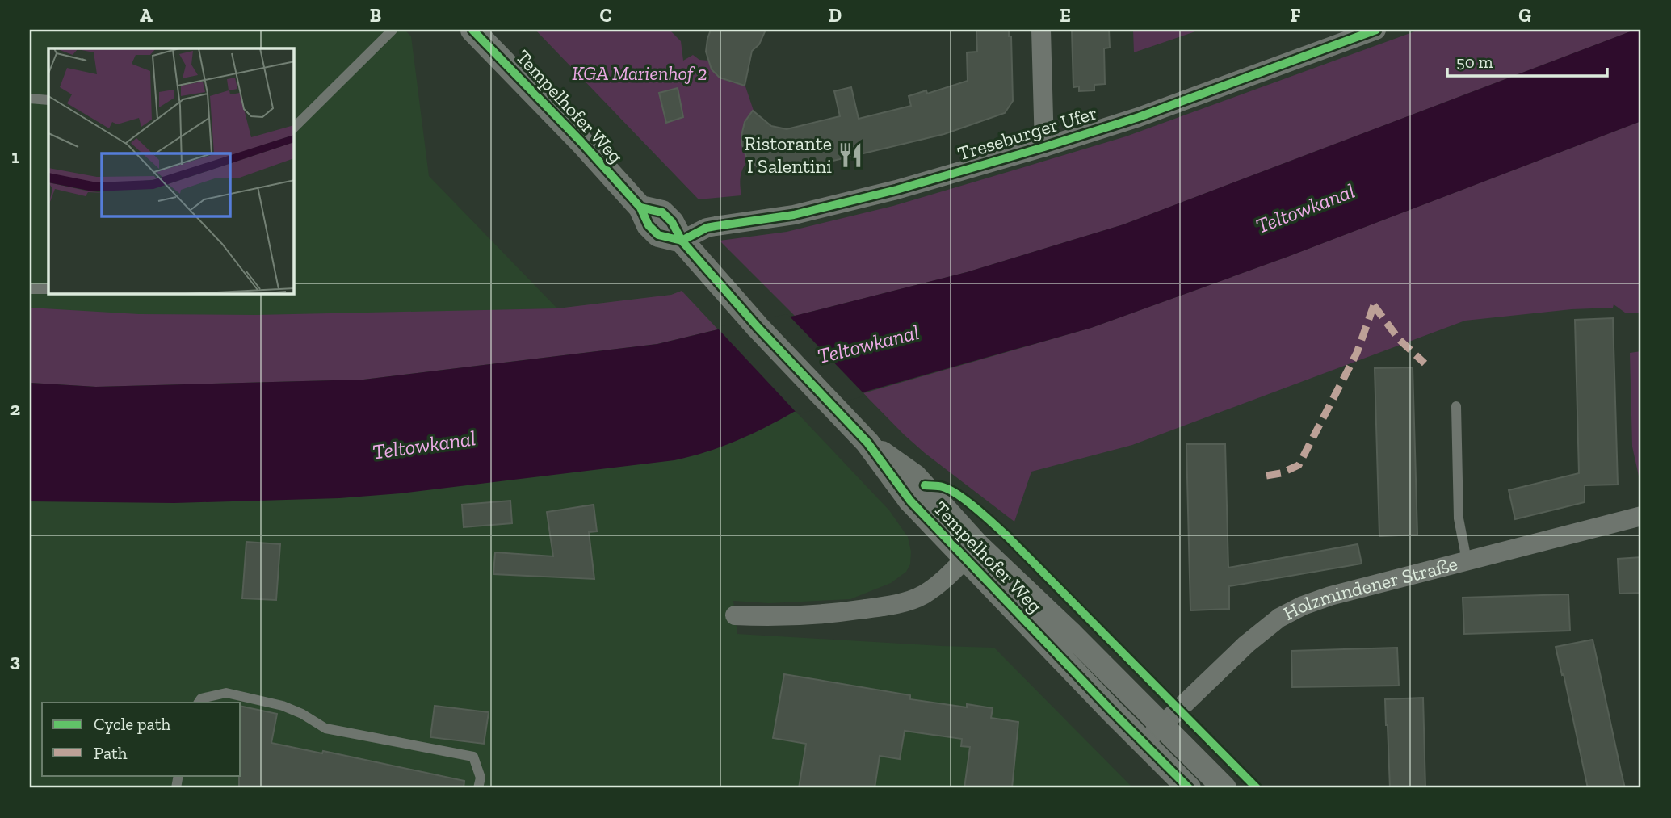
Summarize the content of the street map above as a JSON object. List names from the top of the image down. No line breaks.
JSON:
{"streets":{"street":["Tempelhofer Weg","Treseburger Ufer","Holzmindener Straße"]},"crossings":[["Tempelhofer Weg","Treseburger Ufer"],["Tempelhofer Weg","Holzmindener Straße"]],"water":["Teltowkanal"],"parks":["KGA Marienhof 2"],"places":{"restaurant":["Ristorante I Salentini"]},"legend":["Cycle path","Path"],"scale_bar":"50 m","grid":{"columns":["A","B","C","D","E","F","G"],"rows":["1","2","3"]}}
